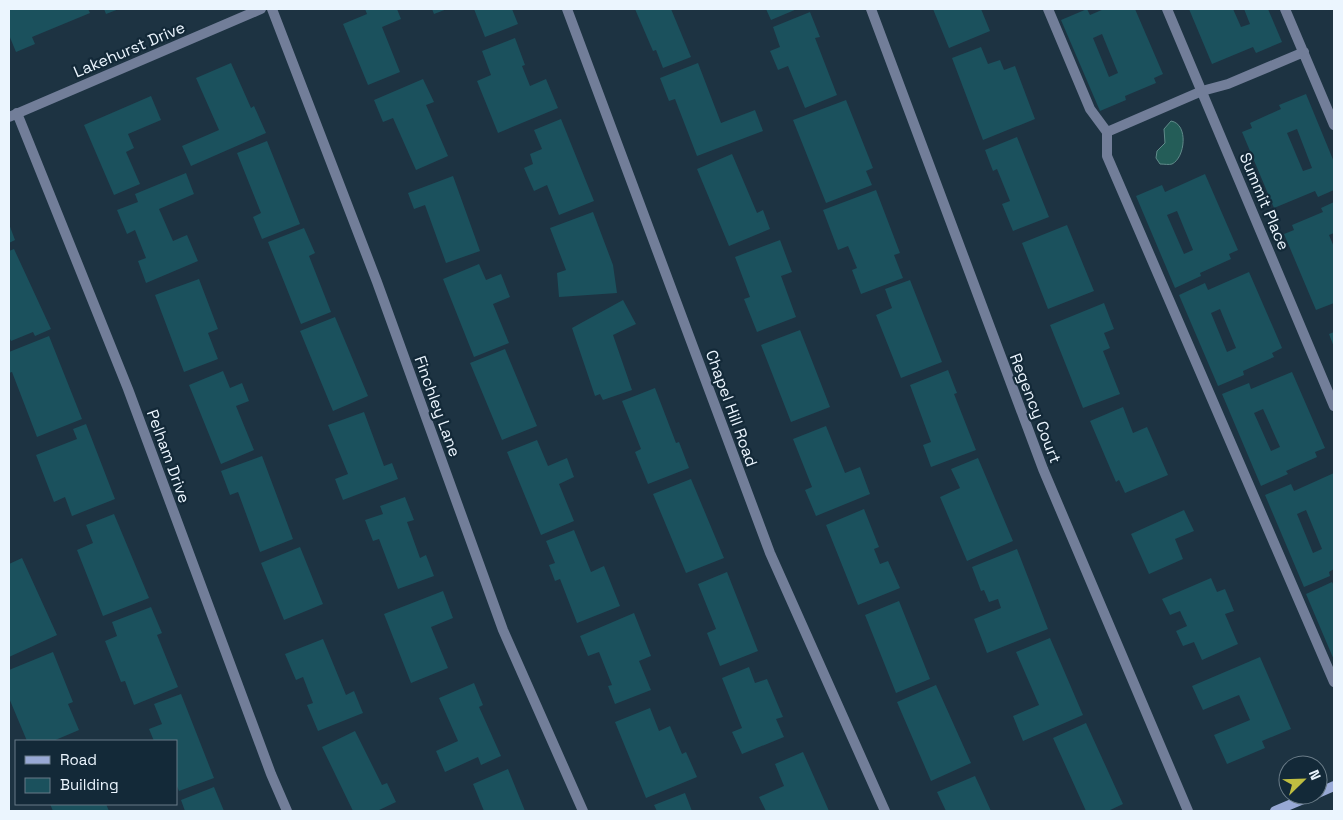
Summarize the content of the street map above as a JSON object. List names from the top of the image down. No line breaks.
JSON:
{"streets":{"street":["Lakehurst Drive","Summit Place","Finchley Lane","Chapel Hill Road","Regency Court","Pelham Drive"]},"crossings":[["Lakehurst Drive","Pelham Drive"]],"legend":["Road","Building"],"north":"top right"}
